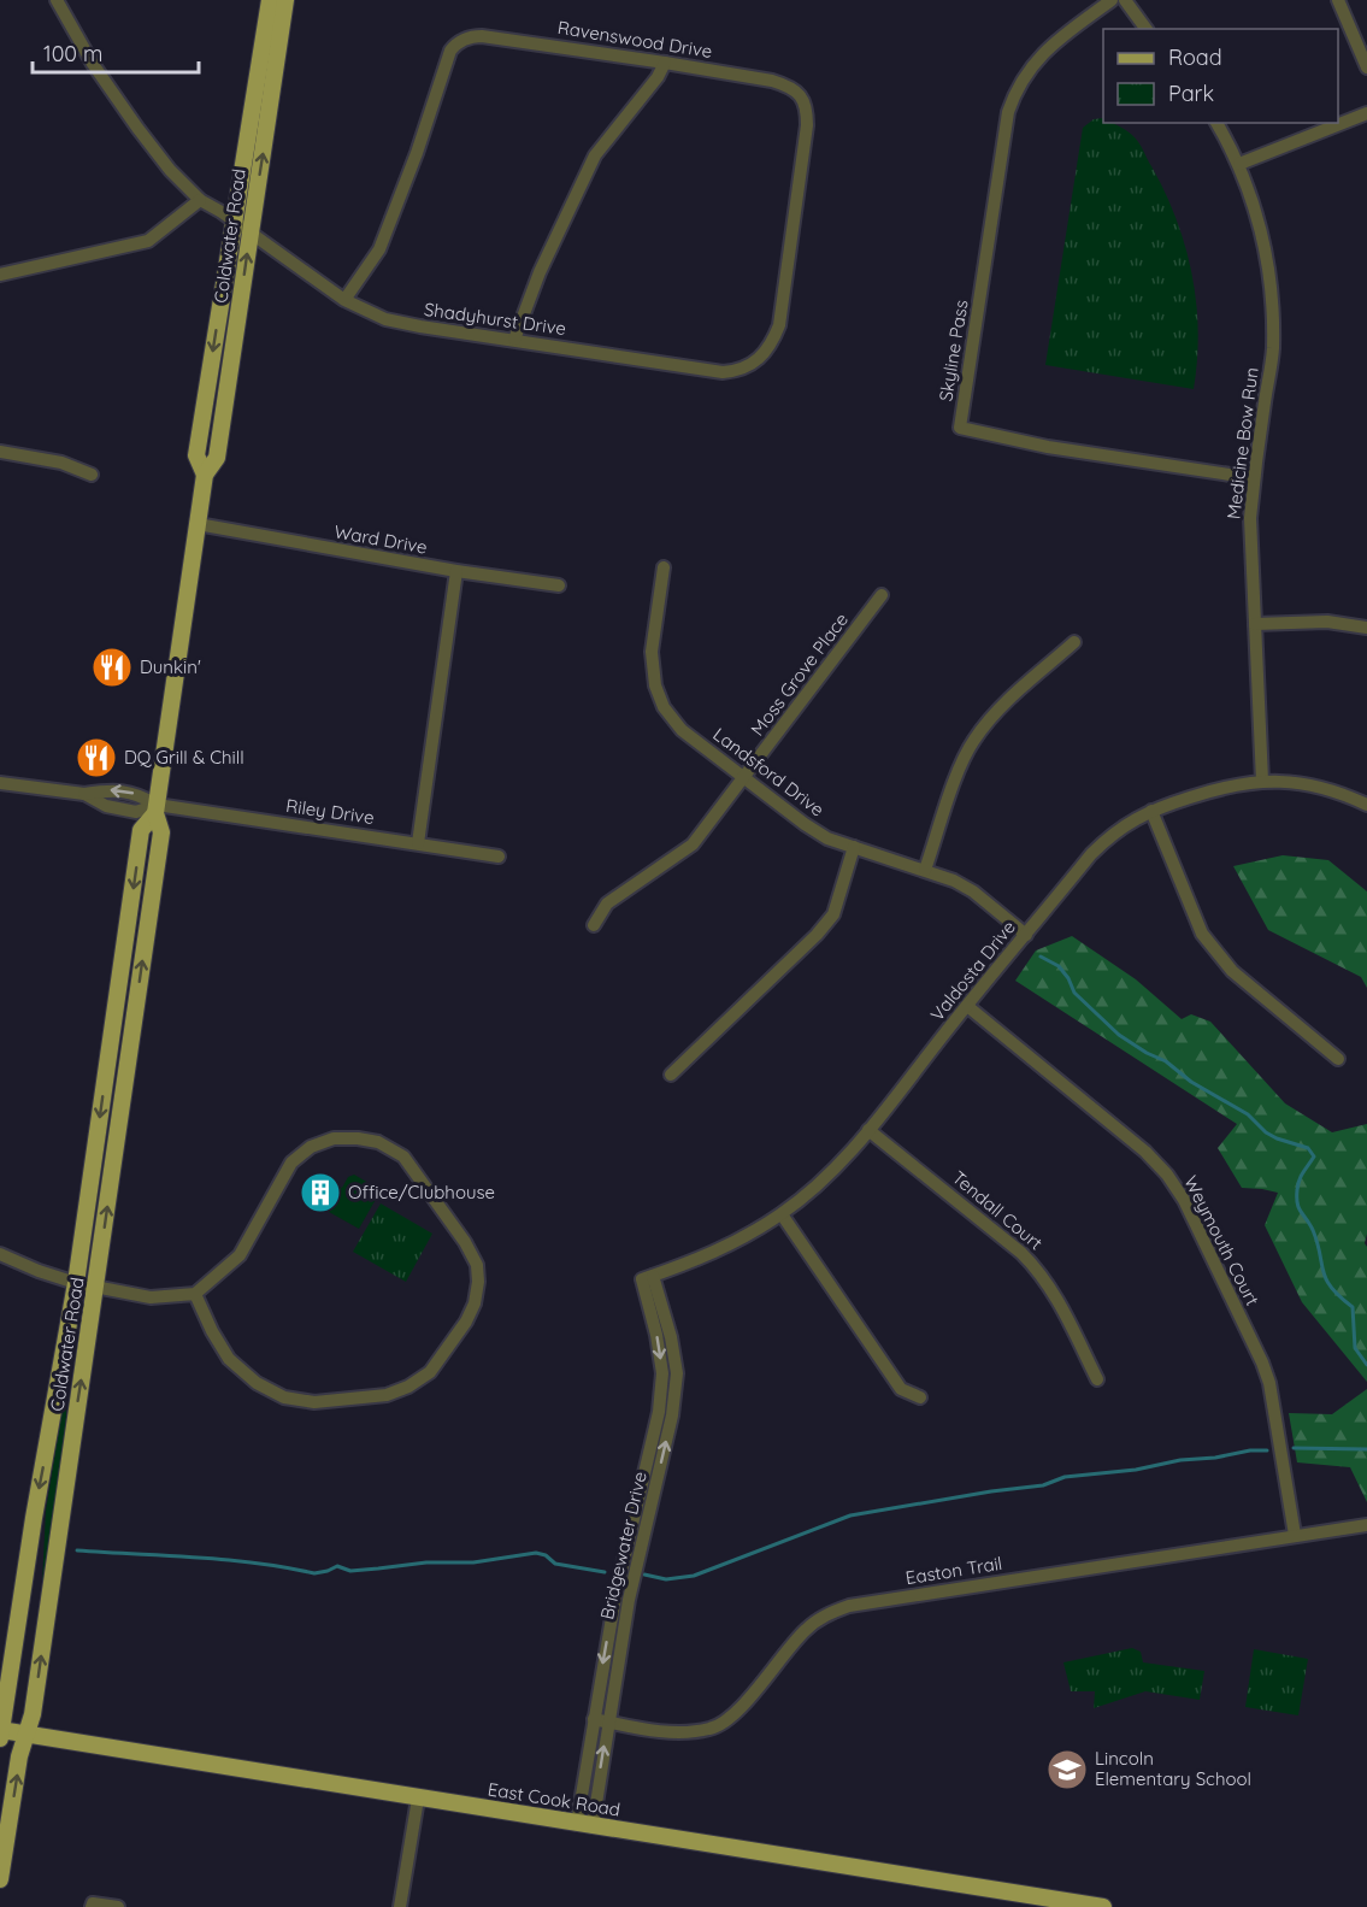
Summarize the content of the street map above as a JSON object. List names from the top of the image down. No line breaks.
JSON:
{"streets":{"main road":["Coldwater Road","East Cook Road"],"street":["Ravenswood Drive","Shadyhurst Drive","Skyline Pass","Medicine Bow Run","Ward Drive","Moss Grove Place","Landsford Drive","Riley Drive","Valdosta Drive","Tendall Court","Weymouth Court","Bridgewater Drive","Easton Trail"]},"crossings":[["Ravenswood Drive","Shadyhurst Drive"],["Coldwater Road","Shadyhurst Drive"],["Coldwater Road","Ward Drive"],["Coldwater Road","Riley Drive"],["Coldwater Road","East Cook Road"],["Skyline Pass","Medicine Bow Run"],["Medicine Bow Run","Valdosta Drive"],["Moss Grove Place","Landsford Drive"],["Landsford Drive","Valdosta Drive"],["Valdosta Drive","Tendall Court"],["Valdosta Drive","Weymouth Court"],["Valdosta Drive","Bridgewater Drive"],["Weymouth Court","Easton Trail"],["Bridgewater Drive","Easton Trail"],["Bridgewater Drive","East Cook Road"]],"places":{"restaurant":["Dunkin'","DQ Grill & Chill"],"building":["Office/Clubhouse"],"school or university":["Lincoln Elementary School"]},"legend":["Road","Park"],"scale_bar":"100 m"}
